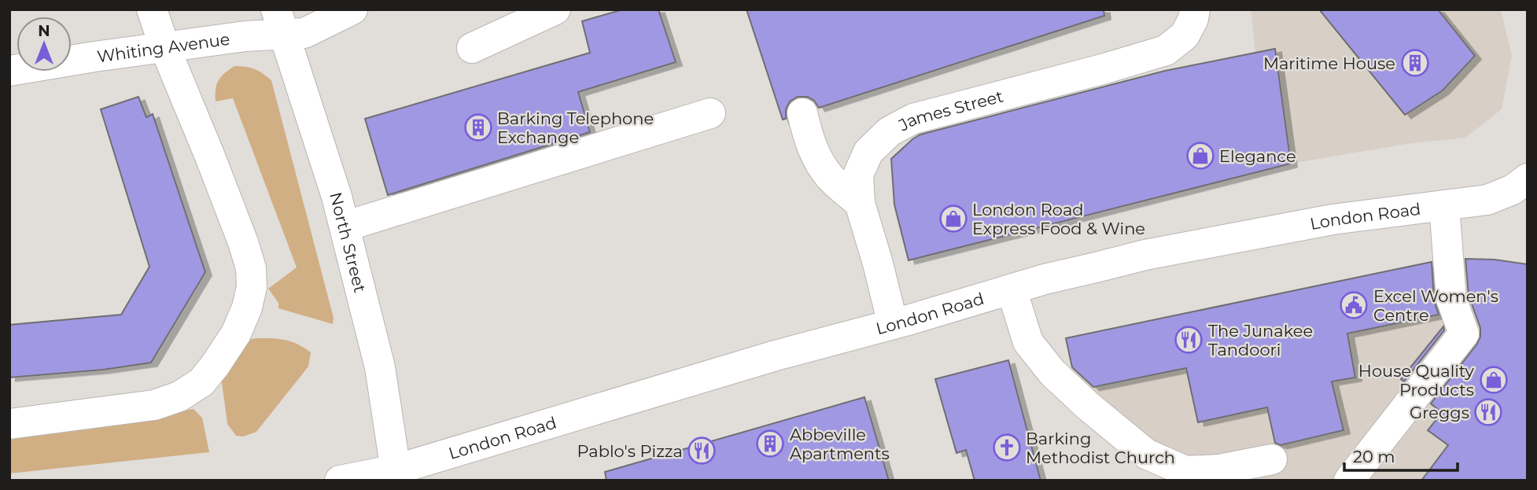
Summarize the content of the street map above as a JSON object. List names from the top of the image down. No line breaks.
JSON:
{"streets":{"street":["Whiting Avenue","James Street","London Road","North Street"]},"crossings":[["Whiting Avenue","North Street"],["James Street","London Road"],["London Road","North Street"]],"places":{"building":["Maritime House","Barking Telephone Exchange","Abbeville Apartments"],"shop":["Elegance","London Road Express Food & Wine","House Quality Products"],"public building":["Excel Women's Centre"],"restaurant":["The Junakee Tandoori","Greggs","Pablo's Pizza"],"church":["Barking Methodist Church"]},"scale_bar":"20 m","north":"top"}
